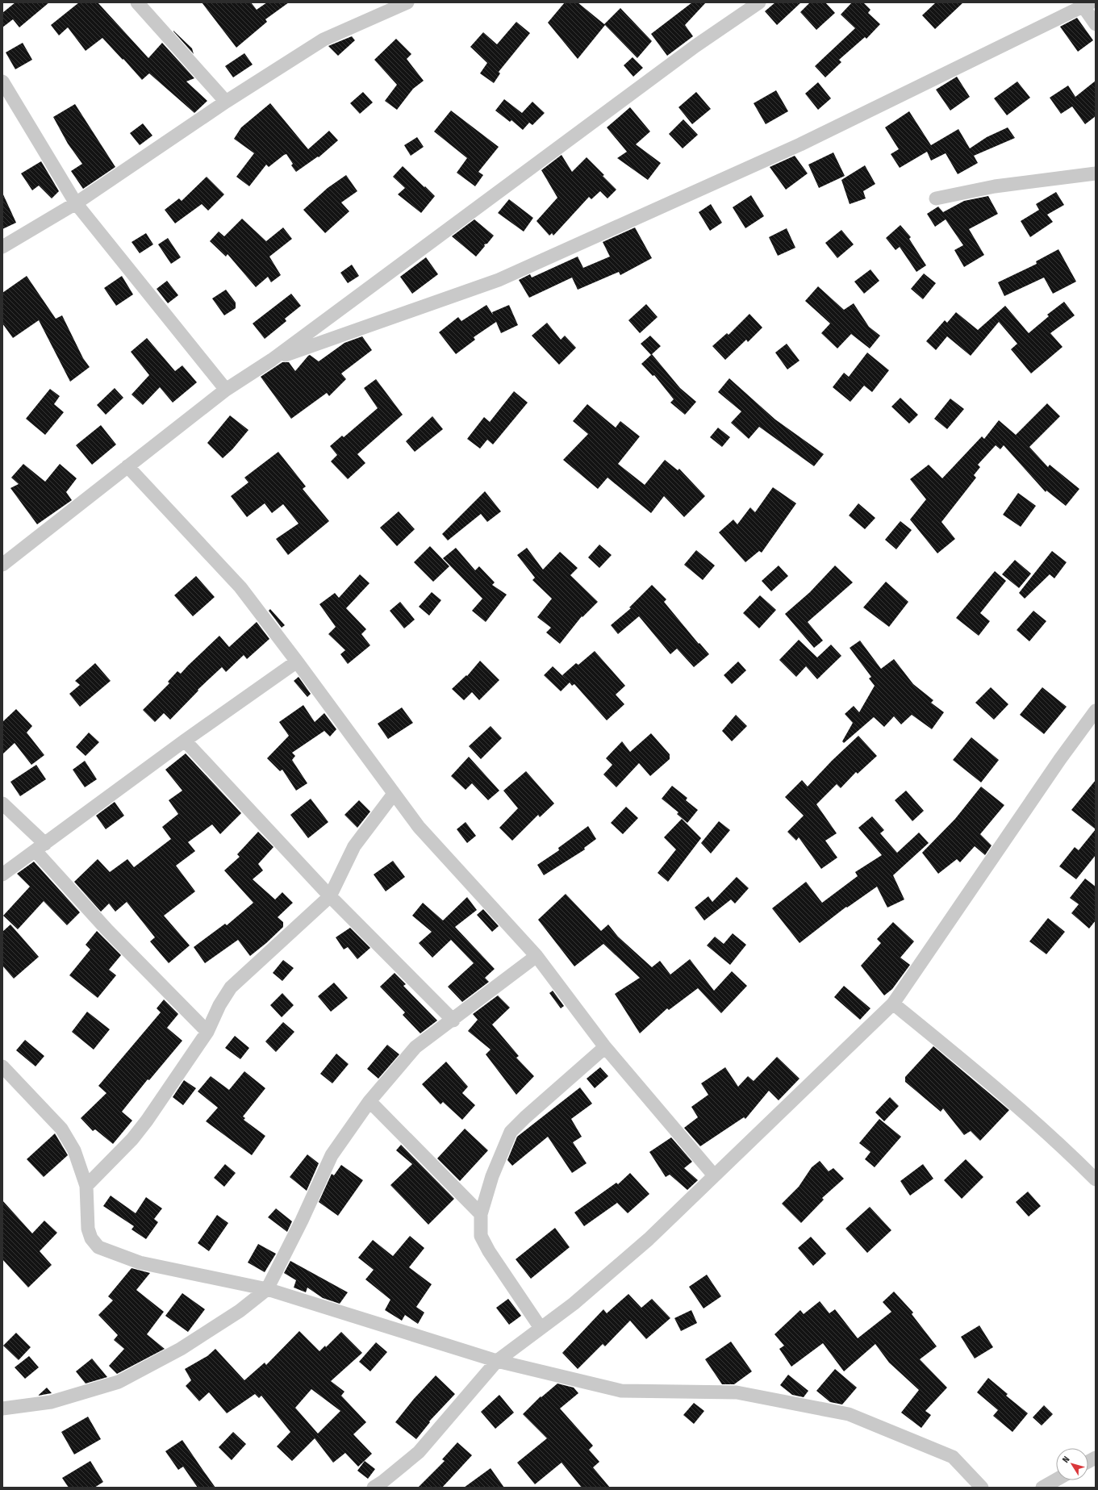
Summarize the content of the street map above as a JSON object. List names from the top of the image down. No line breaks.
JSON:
{"north":"top left"}
